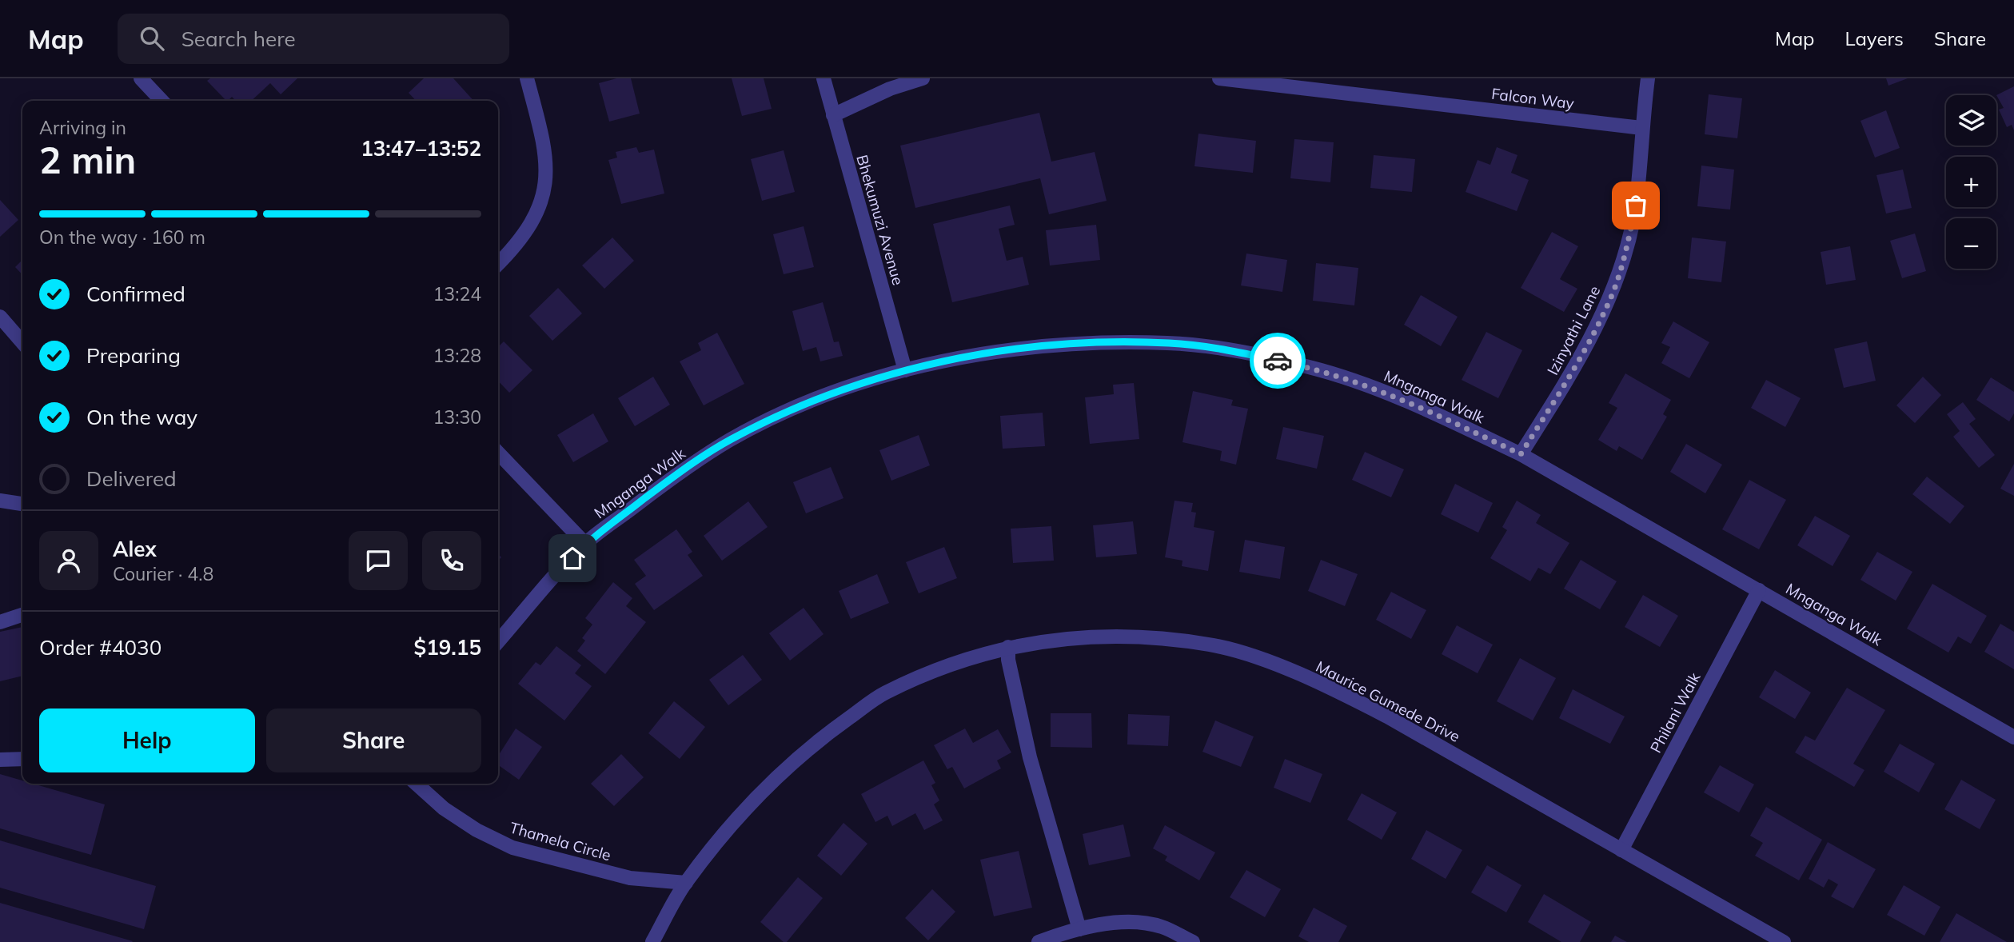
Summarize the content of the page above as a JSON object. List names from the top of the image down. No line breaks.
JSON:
{"streets":{"street":["Falcon Way","Bhekumuzi Avenue","Izinyathi Lane","Mnganga Walk","Maurice Gumede Drive","Philani Walk","Thamela Circle"]},"crossings":[["Falcon Way","Izinyathi Lane"],["Bhekumuzi Avenue","Mnganga Walk"],["Izinyathi Lane","Mnganga Walk"],["Mnganga Walk","Philani Walk"],["Maurice Gumede Drive","Philani Walk"],["Maurice Gumede Drive","Thamela Circle"]],"page":{"header":"Map","search":"Search here","nav":["Map","Layers","Share"],"map_buttons":["+","−"],"heading":["2 min","Arriving in","13:47–13:52"],"panel":["Alex","Courier · 4.8","Order #4030","$19.15"],"bar":"On the way · 160 m","list":[["Confirmed","13:24"],["Preparing","13:28"],["On the way","13:30"],"Delivered"],"buttons":["Help","Share"]}}
